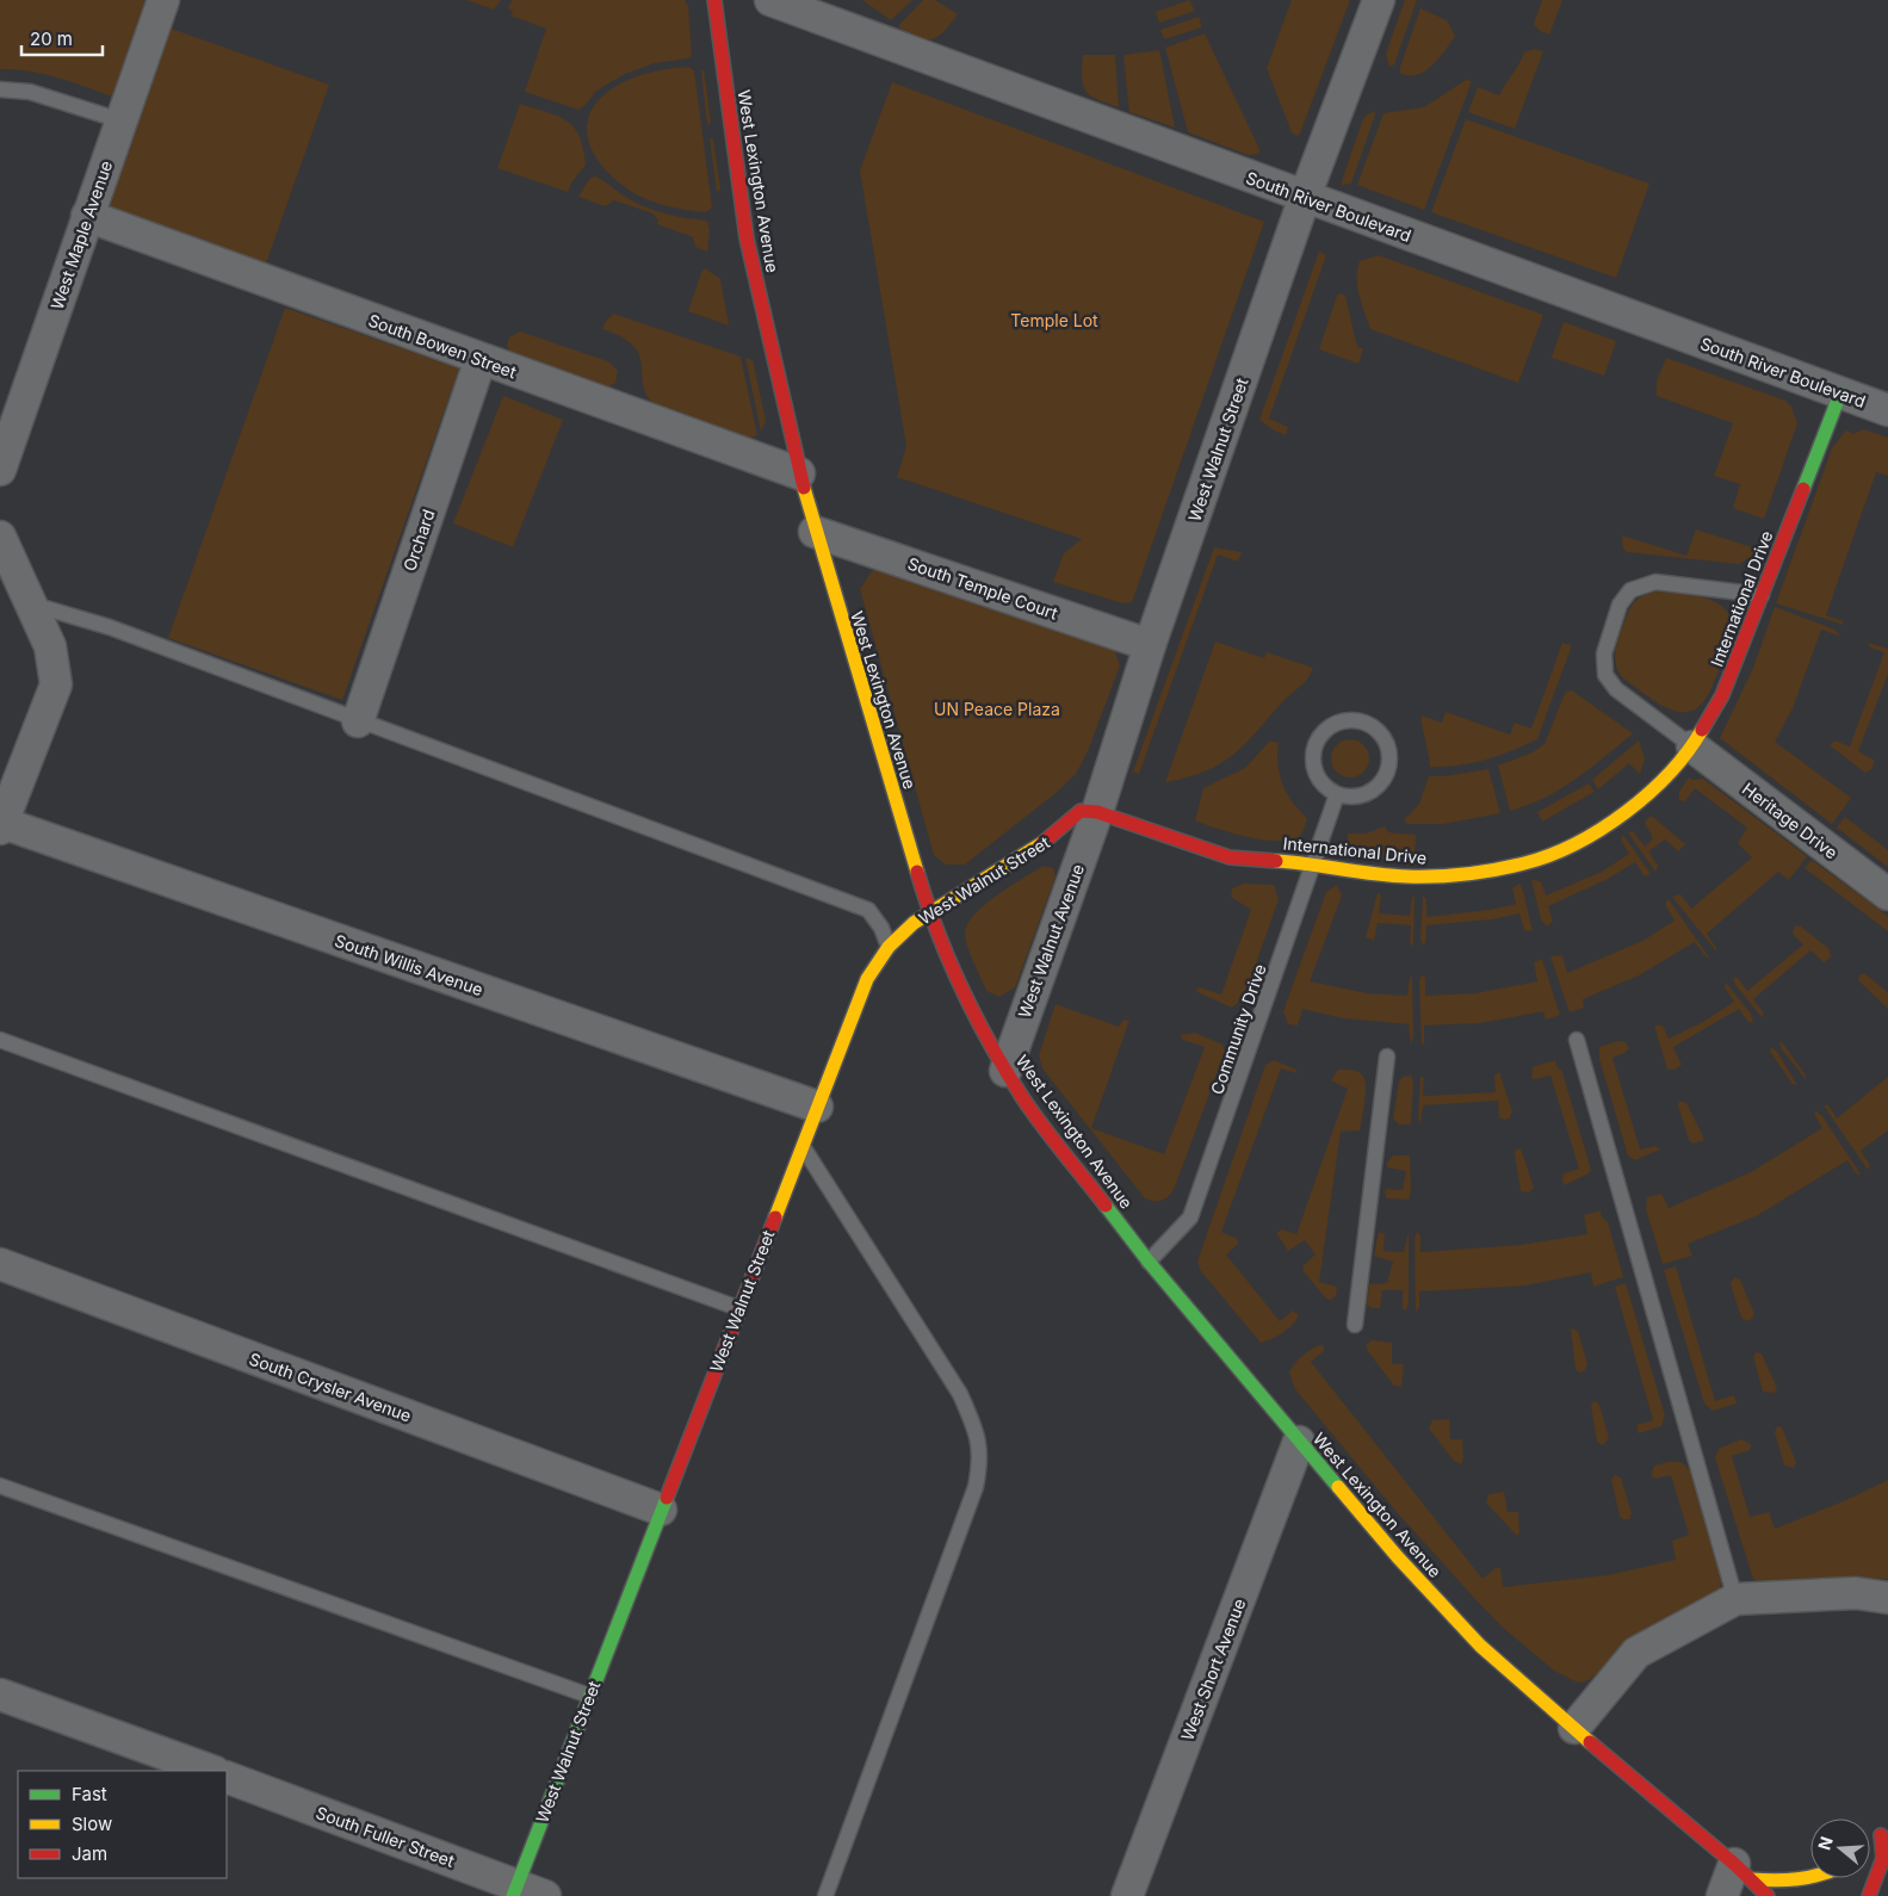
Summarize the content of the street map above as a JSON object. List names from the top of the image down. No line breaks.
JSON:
{"streets":{"street":["West Lexington Avenue","South River Boulevard","West Maple Avenue","South Bowen Street","West Walnut Street","Orchard","South Temple Court","International Drive","Heritage Drive","West Walnut Avenue","South Willis Avenue","South Crysler Avenue","West Short Avenue","South Fuller Street"],"lane":["Community Drive"]},"crossings":[["West Lexington Avenue","South Bowen Street"],["West Lexington Avenue","West Walnut Street"],["West Lexington Avenue","South Temple Court"],["West Lexington Avenue","West Walnut Avenue"],["West Lexington Avenue","Community Drive"],["West Lexington Avenue","West Short Avenue"],["South River Boulevard","West Walnut Street"],["South River Boulevard","International Drive"],["West Maple Avenue","South Bowen Street"],["South Bowen Street","Orchard"],["West Walnut Street","South Temple Court"],["West Walnut Street","International Drive"],["West Walnut Street","West Walnut Avenue"],["West Walnut Street","South Willis Avenue"],["West Walnut Street","South Crysler Avenue"],["West Walnut Street","South Fuller Street"],["International Drive","Heritage Drive"],["International Drive","West Walnut Avenue"],["International Drive","Community Drive"]],"parks":["Temple Lot","UN Peace Plaza"],"legend":["Fast","Slow","Jam"],"scale_bar":"20 m","north":"left"}
